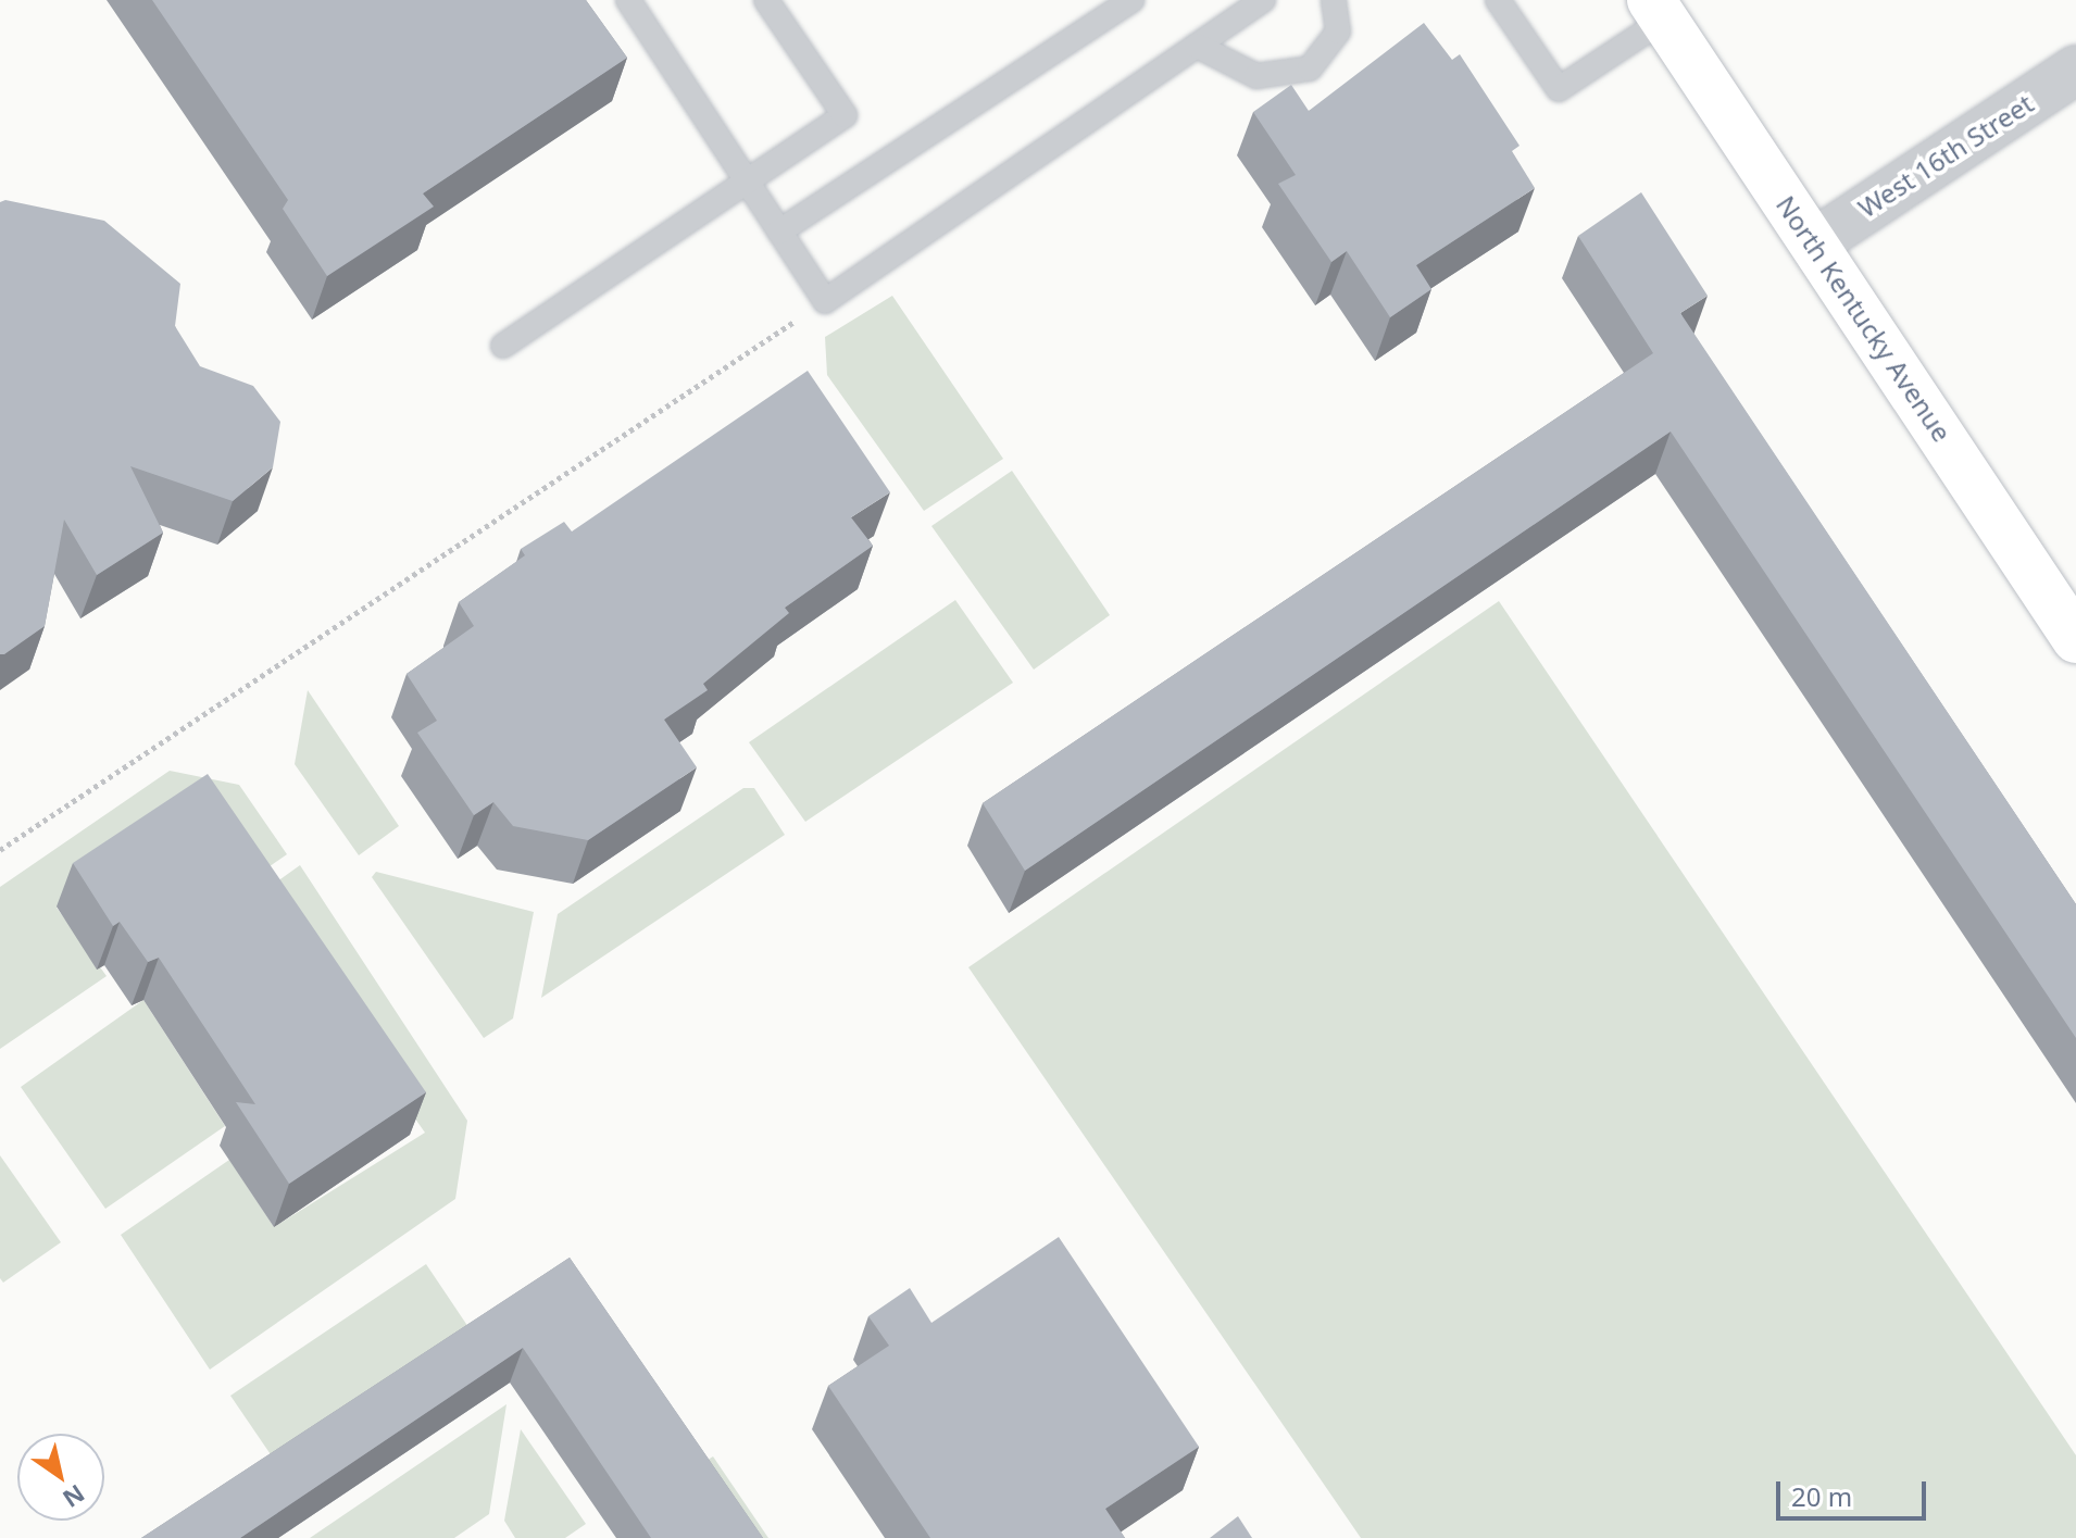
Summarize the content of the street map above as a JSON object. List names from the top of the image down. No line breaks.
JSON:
{"streets":{"street":["West 16th Street","North Kentucky Avenue"]},"crossings":[["West 16th Street","North Kentucky Avenue"]],"scale_bar":"20 m","north":"bottom right"}
